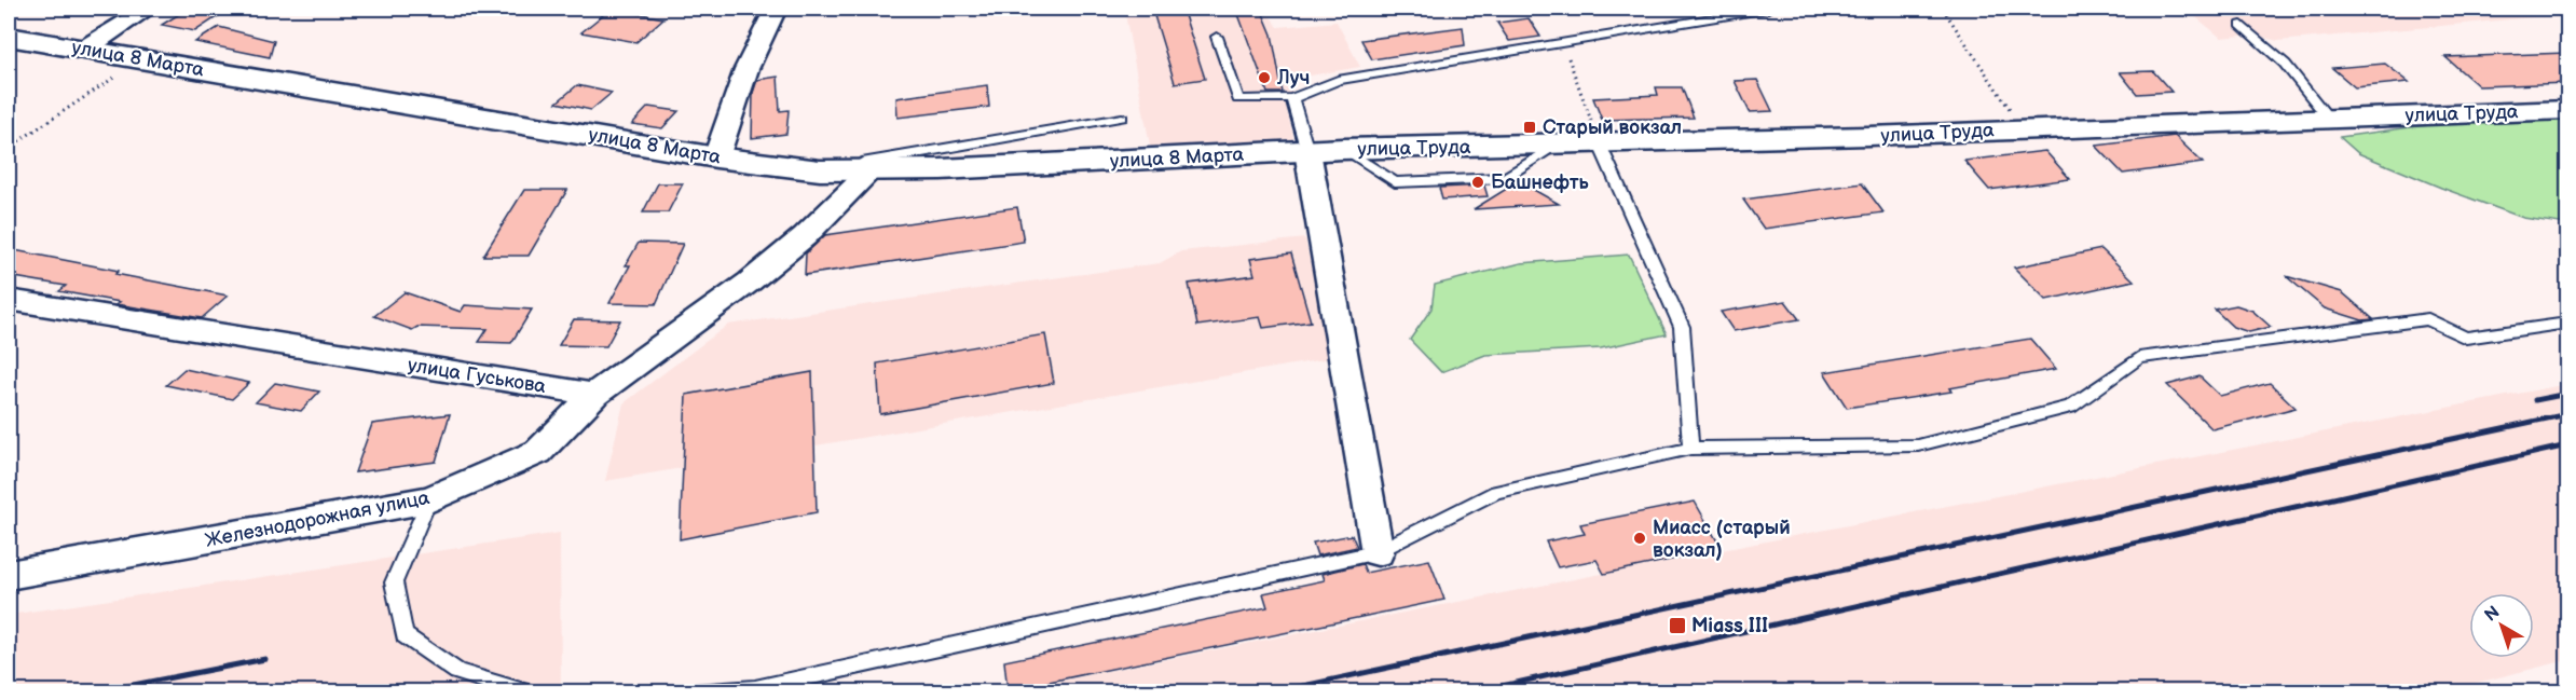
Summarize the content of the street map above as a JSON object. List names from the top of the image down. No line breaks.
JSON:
{"streets":{"main road":["улица 8 Марта","улица Труда"],"street":["улица Гуськова","Железнодорожная улица"]},"crossings":[["улица 8 Марта","улица Труда"],["улица Гуськова","Железнодорожная улица"]],"places":{"other":["Луч","Башнефть","Миасс (старый вокзал)"],"transit":["Старый вокзал","Miass III"]},"north":"top left"}
